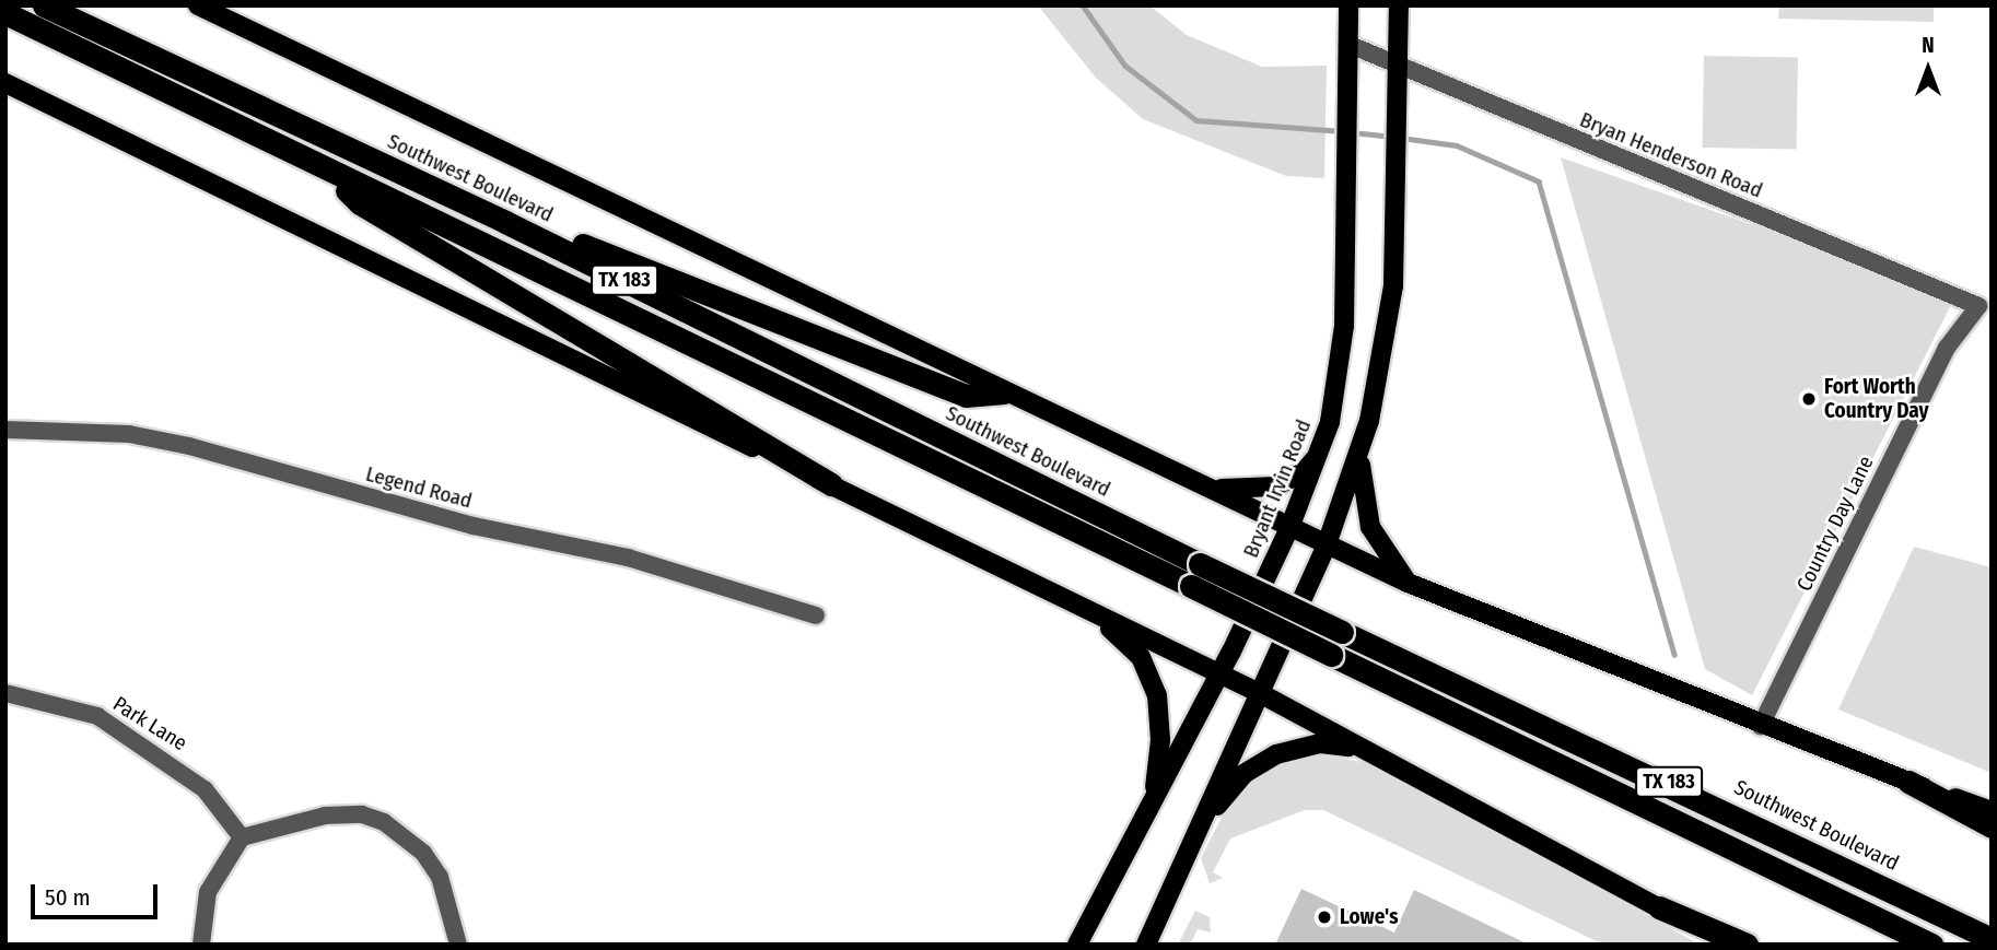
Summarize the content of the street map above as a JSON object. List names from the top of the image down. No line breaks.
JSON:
{"streets":{"highway":["Southwest Boulevard","TX 183"],"main road":["Bryant Irvin Road"],"street":["Bryan Henderson Road","Legend Road","Country Day Lane","Park Lane"]},"crossings":[["Bryan Henderson Road","Bryant Irvin Road"],["Bryan Henderson Road","Country Day Lane"],["Southwest Boulevard","Bryant Irvin Road"],["Southwest Boulevard","Country Day Lane"]],"places":["Fort Worth Country Day","Lowe's"],"scale_bar":"50 m","north":"top"}
